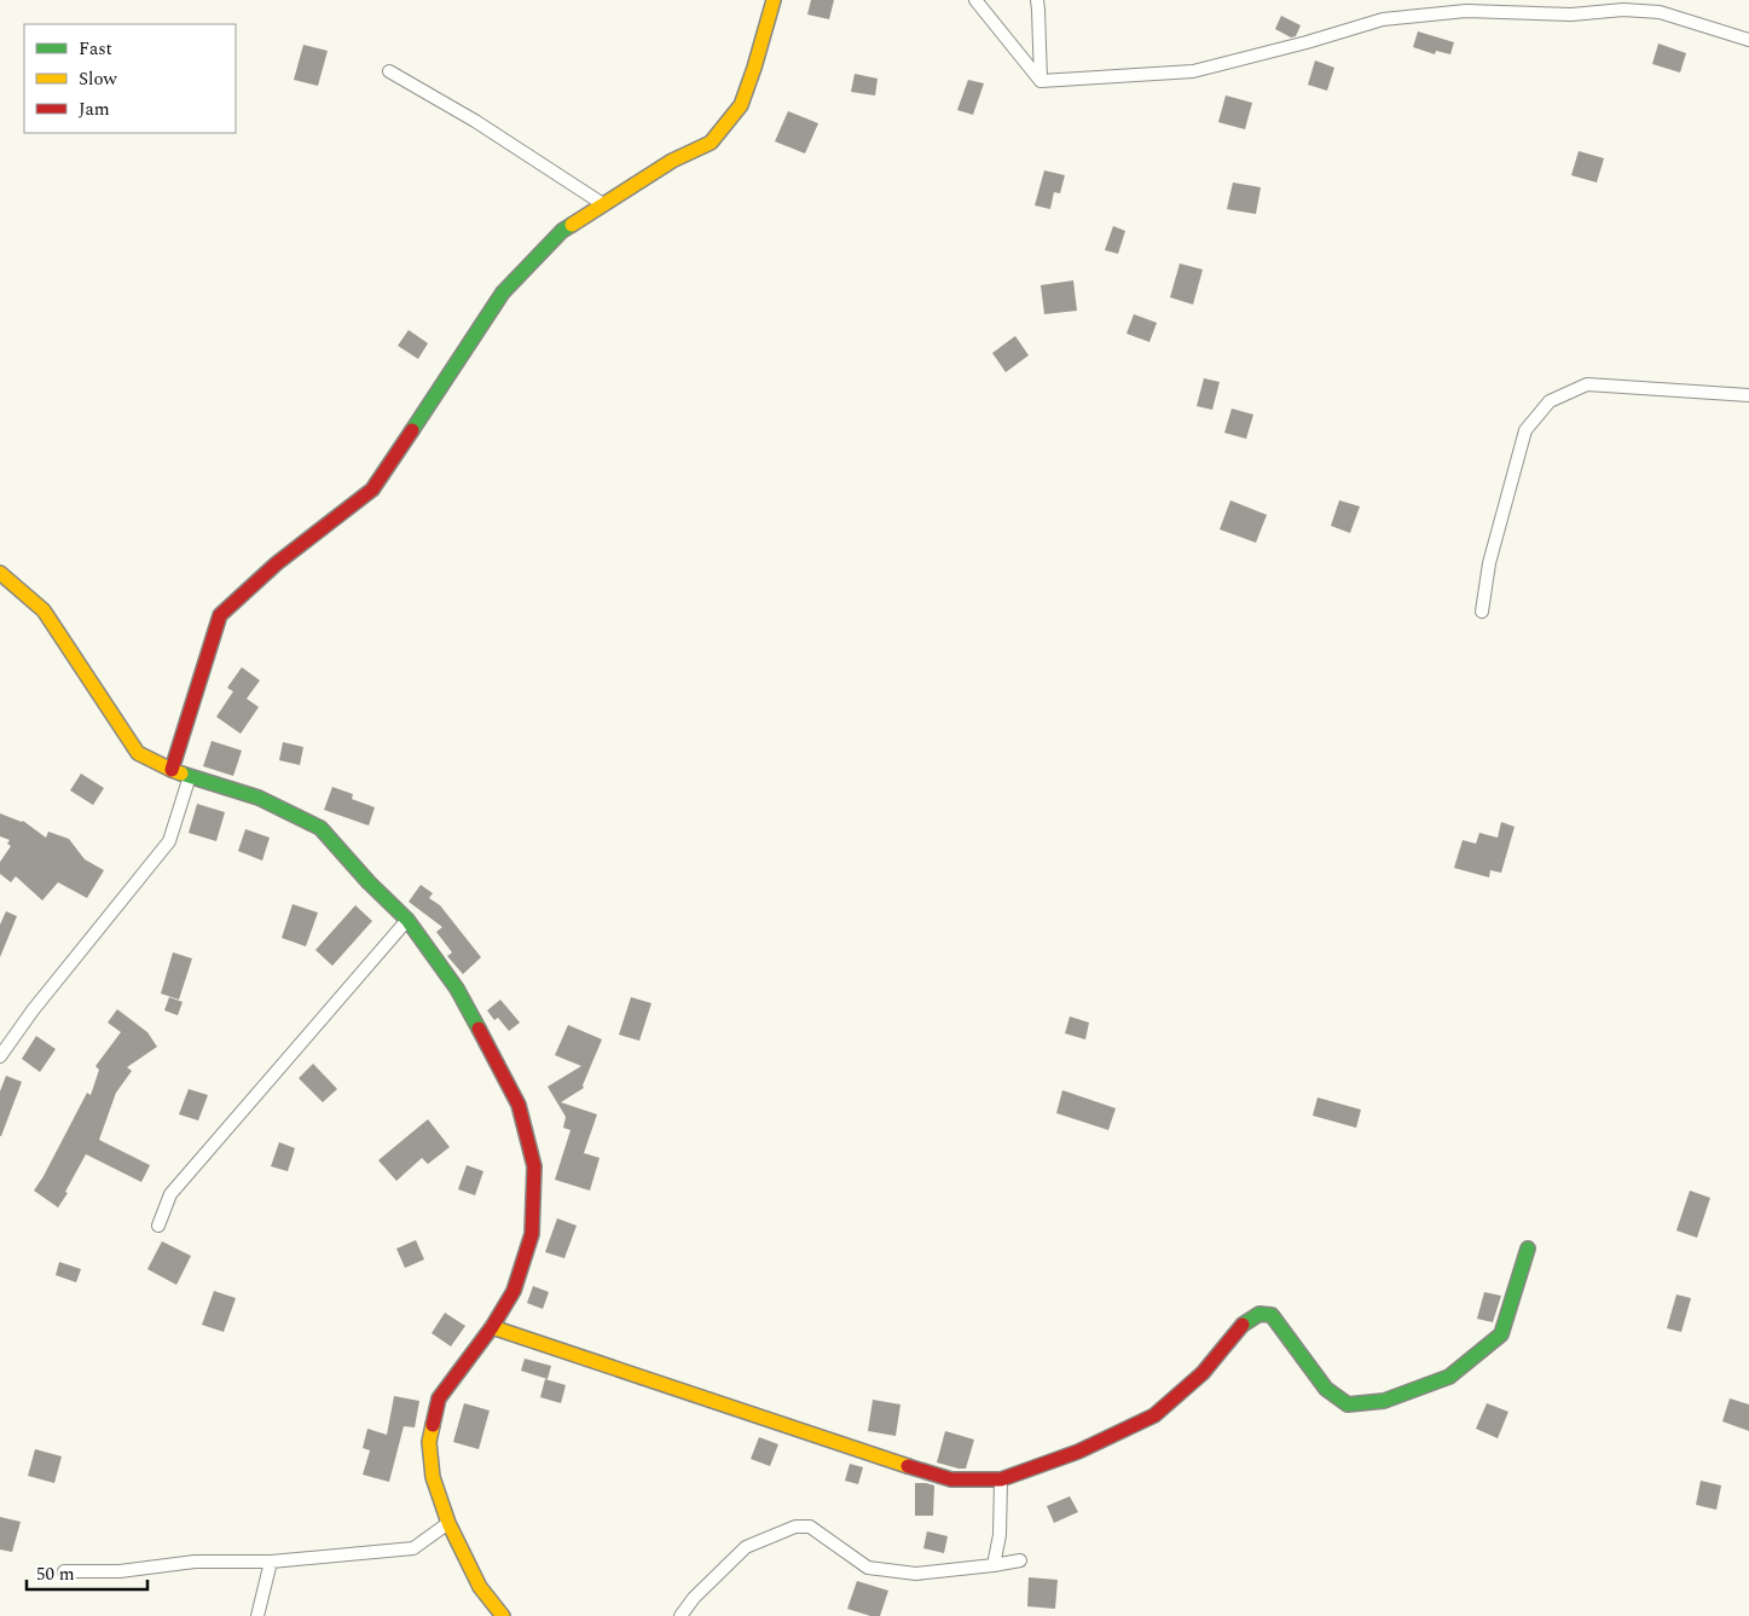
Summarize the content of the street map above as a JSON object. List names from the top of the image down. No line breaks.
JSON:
{"legend":["Fast","Slow","Jam"],"scale_bar":"50 m"}
